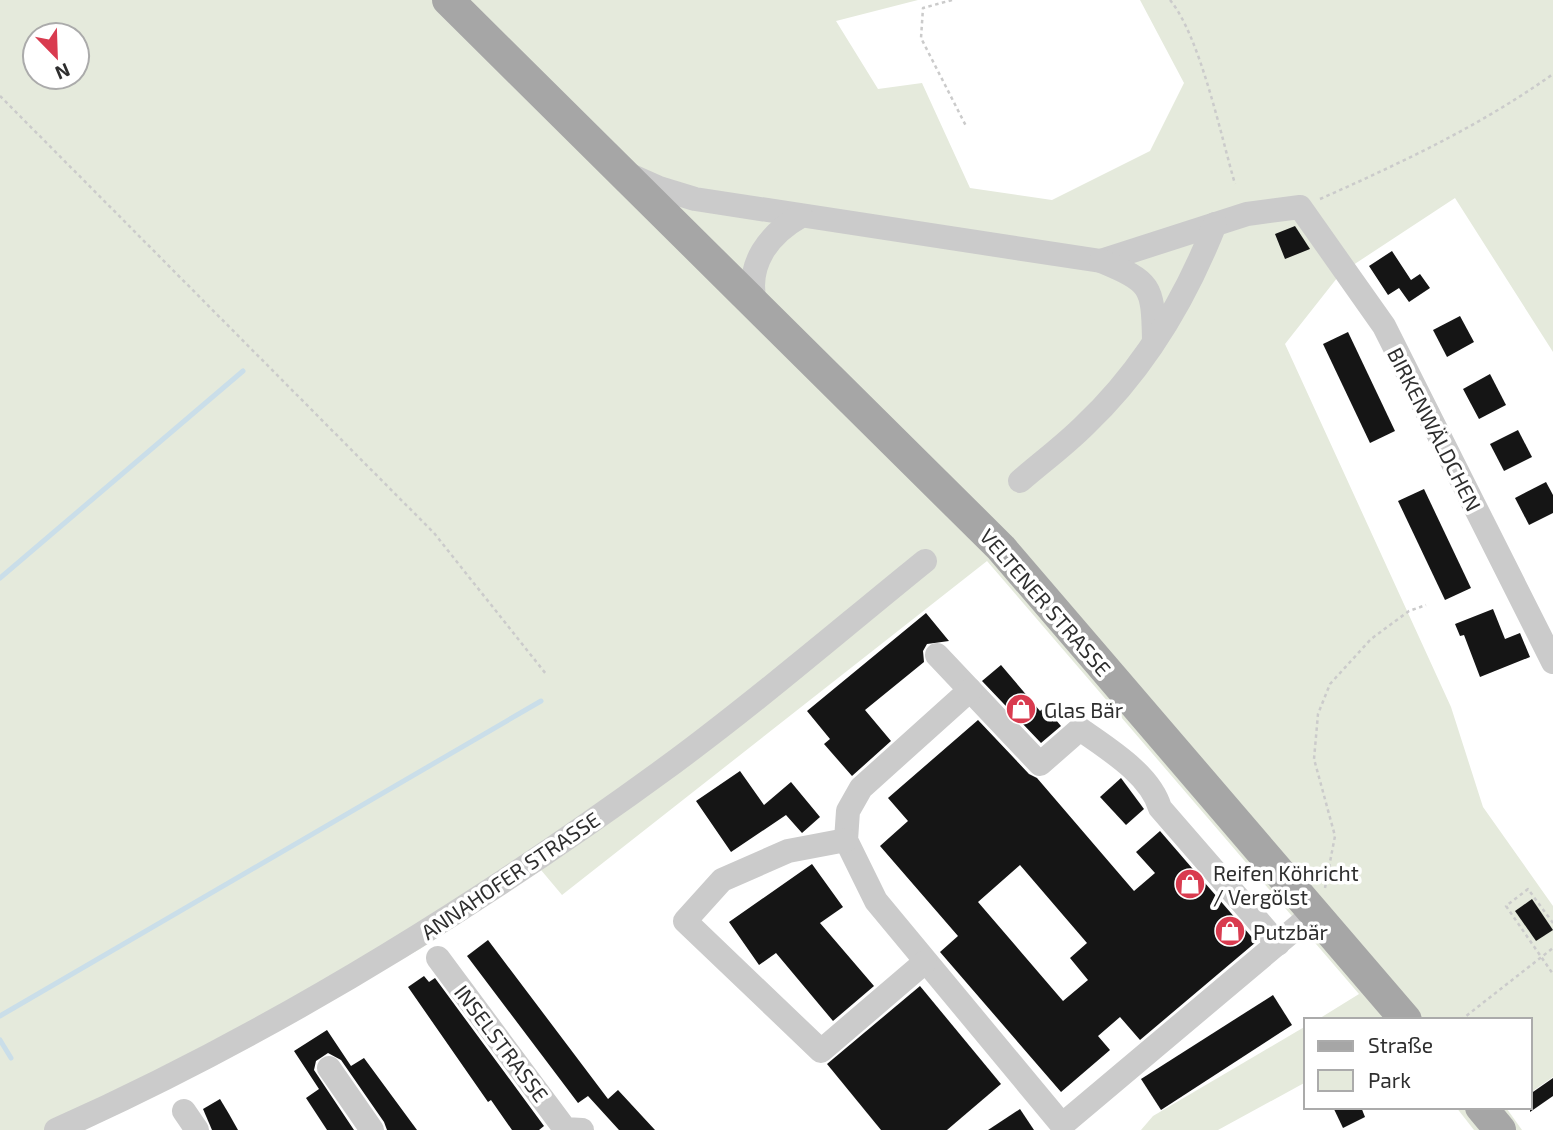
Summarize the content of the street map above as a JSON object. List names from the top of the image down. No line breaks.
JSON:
{"streets":{"main road":["VELTENER STRASSE"],"street":["BIRKENWÄLDCHEN","ANNAHOFER STRASSE","INSELSTRASSE"]},"places":{"shop":["Glas Bär","Reifen Köhricht / Vergölst","Putzbär"]},"legend":["Straße","Park"],"north":"bottom right"}
